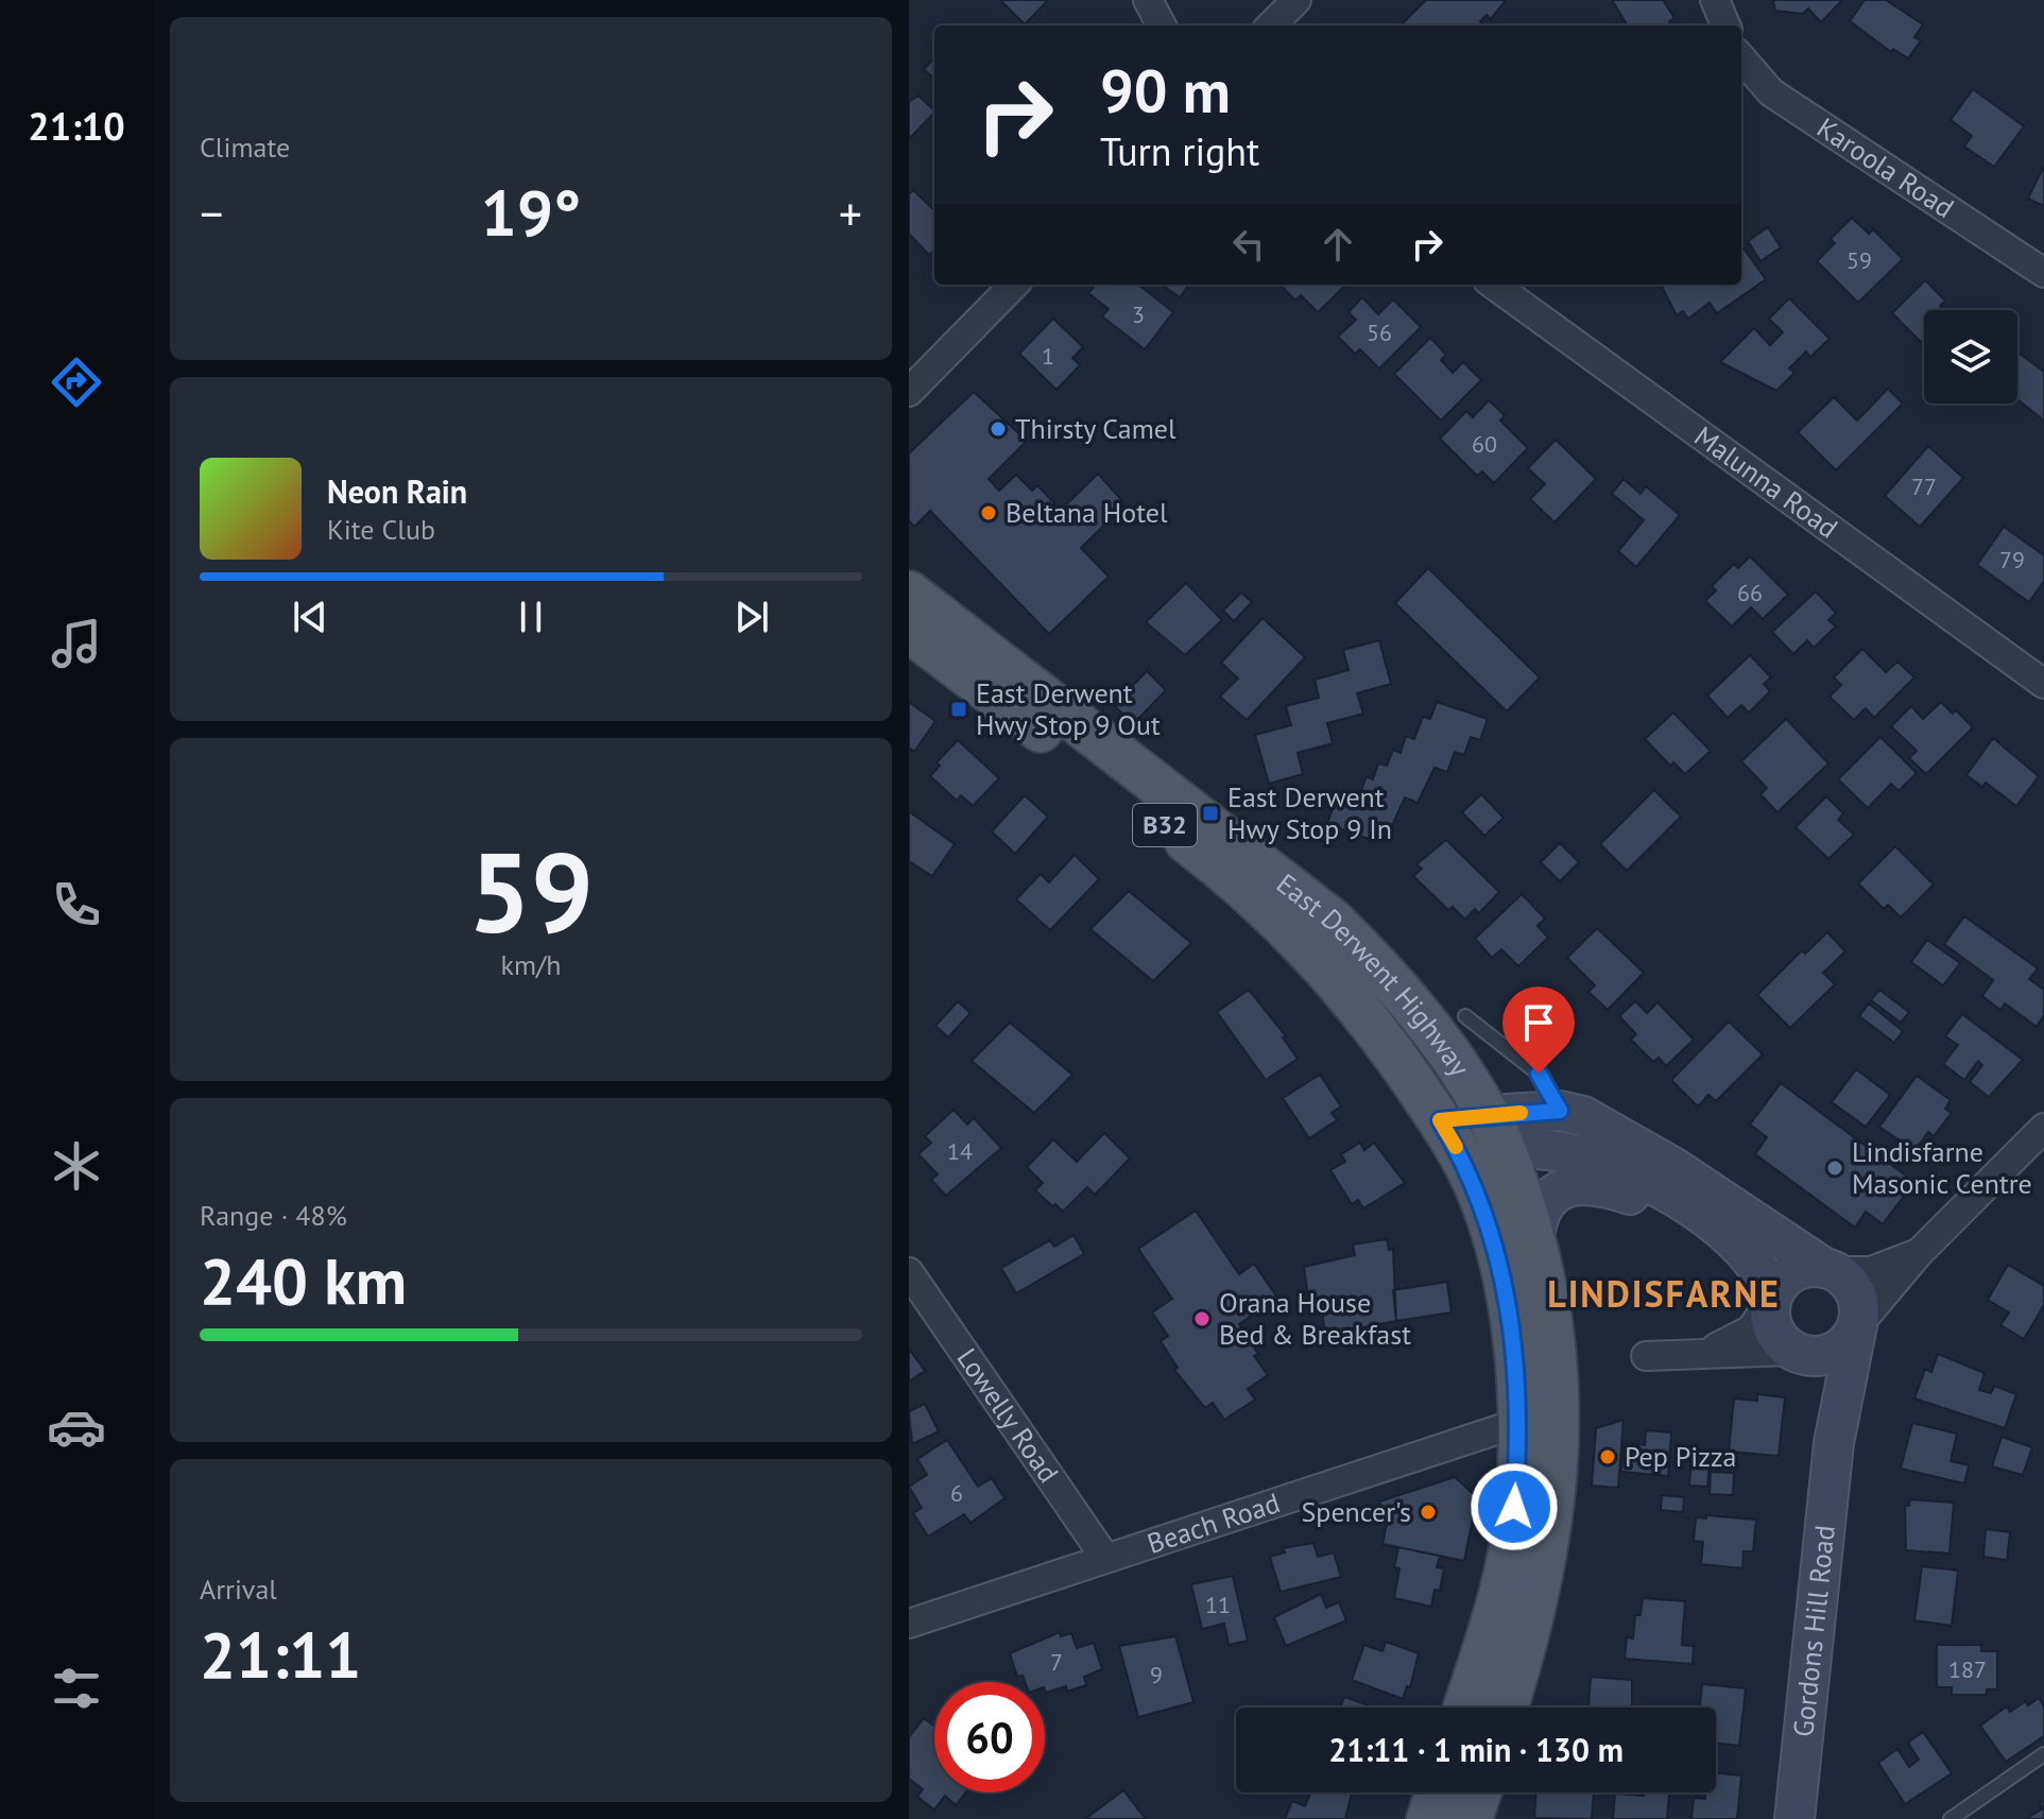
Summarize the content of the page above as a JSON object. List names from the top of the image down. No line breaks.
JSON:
{"streets":{"main road":["B32","East Derwent Highway","Gordons Hill Road"],"street":["Karoola Road","Malunna Road","Lowelly Road","Beach Road"]},"crossings":[["East Derwent Highway","Beach Road"],["Lowelly Road","Beach Road"]],"districts":["LINDISFARNE"],"places":{"other":["Thirsty Camel","Beltana Hotel","Lindisfarne Masonic Centre","Orana House Bed & Breakfast","Pep Pizza","Spencer's"],"transit":["East Derwent Hwy Stop 9 Out","East Derwent Hwy Stop 9 In"]},"house_numbers":["59","3","56","1","60","77","79","66","14","6","11","7","187","9"],"page":{"tabs":"21:10","tile":["Climate",["59","km/h"],["Range · 48%","240 km"],["Arrival","21:11"]],"turn":["90 m","Turn right"],"heat":["−","19°","+"],"song":["Neon Rain","Kite Club"],"limit":"60","trip":"21:11 · 1 min · 130 m"}}
